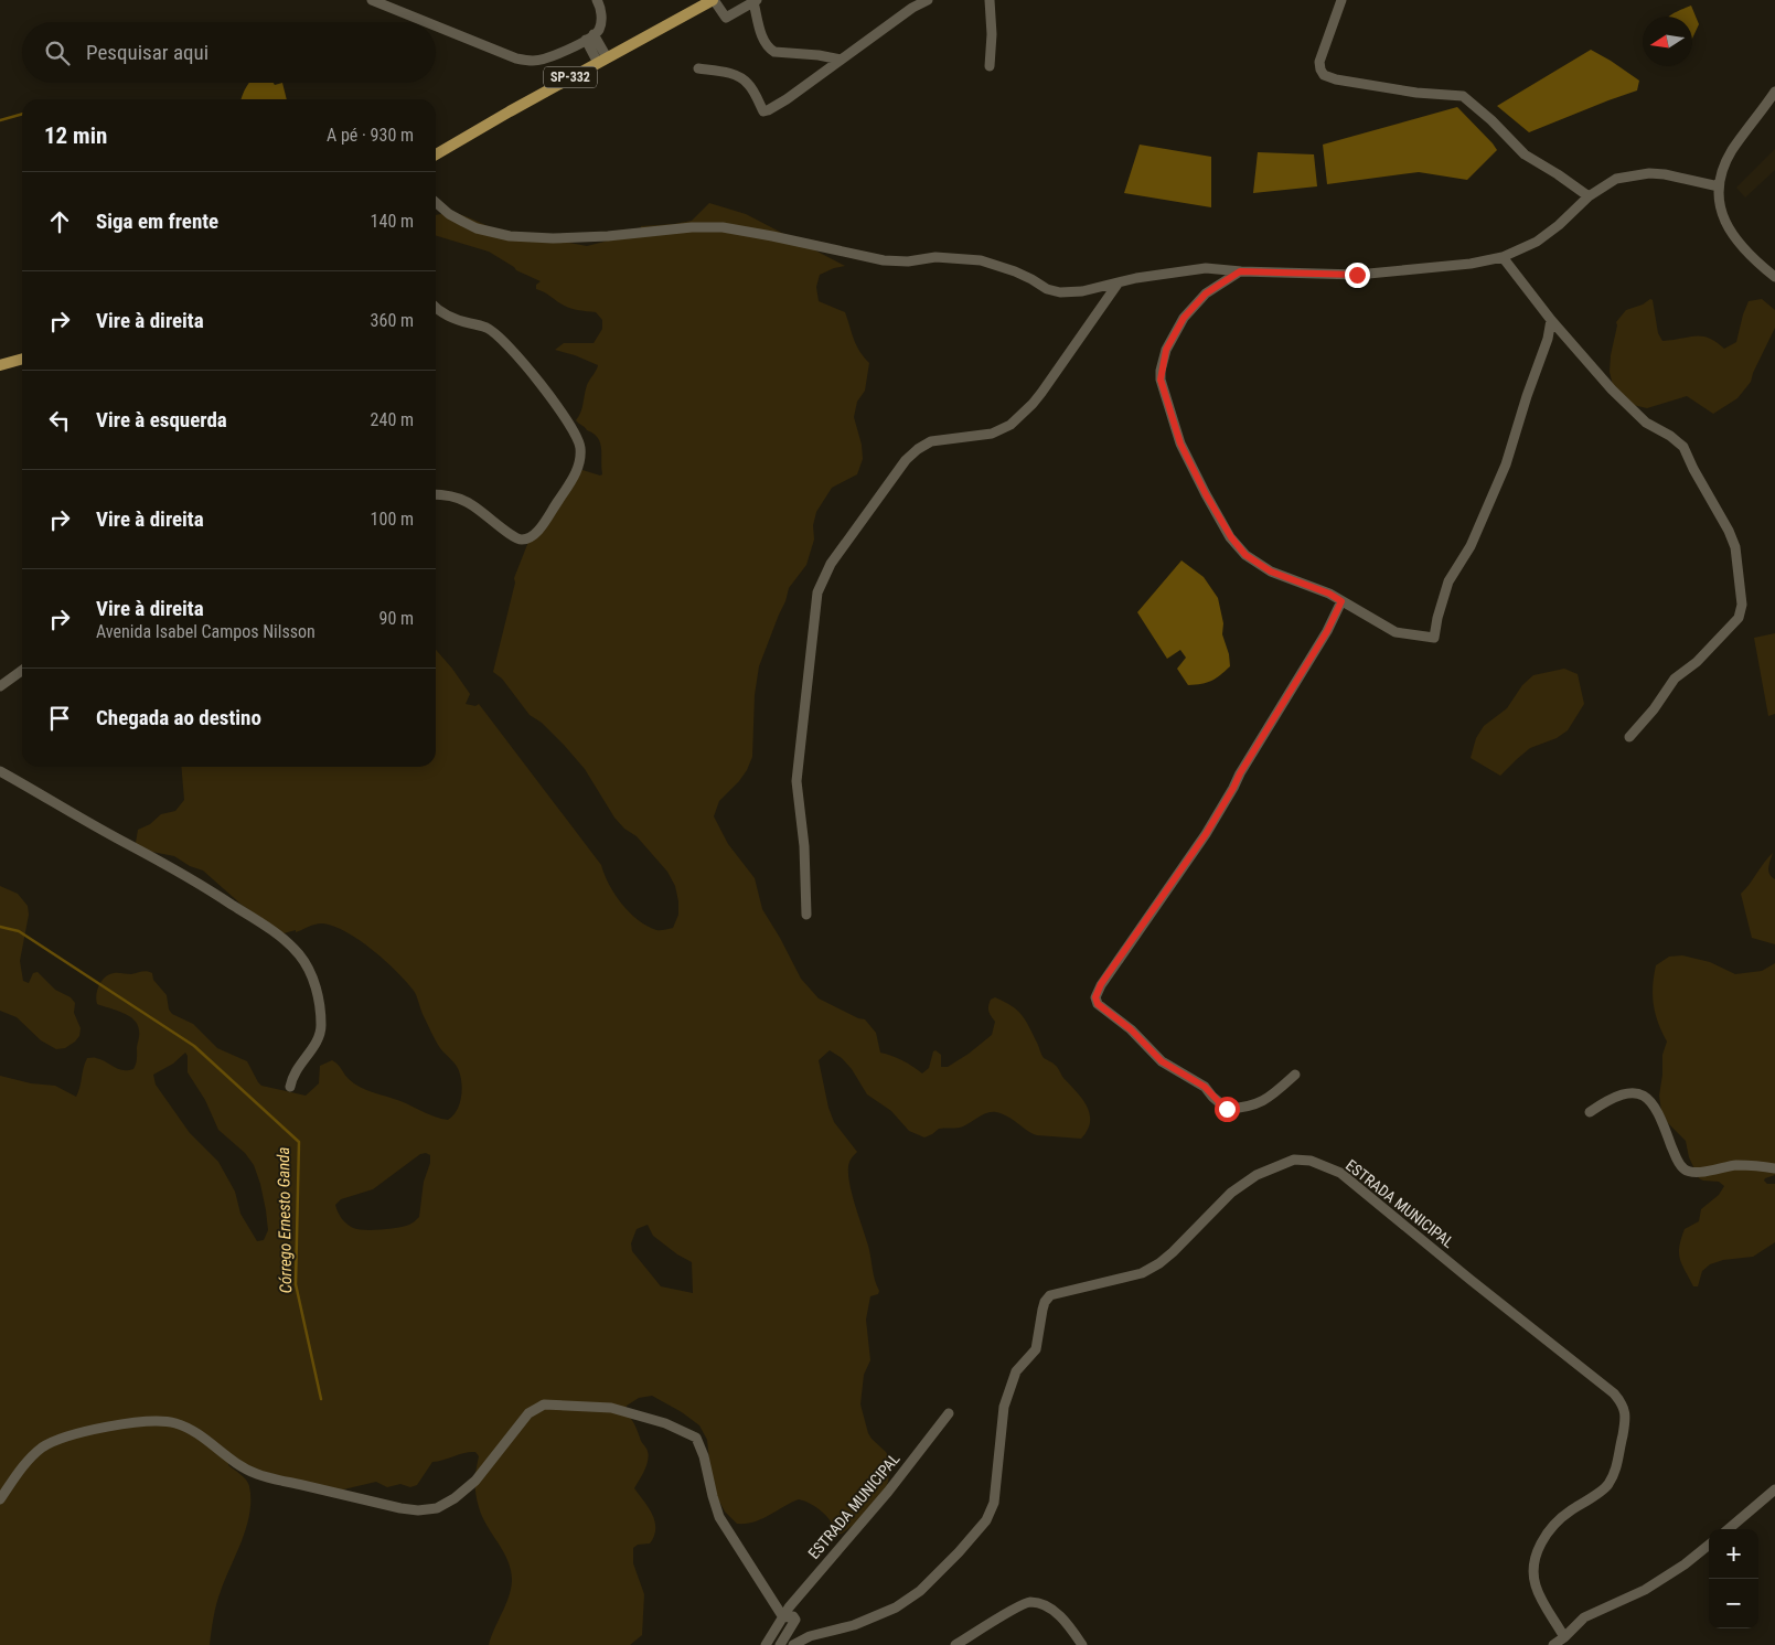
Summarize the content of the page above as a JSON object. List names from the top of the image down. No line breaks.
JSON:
{"streets":{"main road":["SP-332"],"street":["ESTRADA MUNICIPAL"]},"water":["Córrego Ernesto Ganda"],"north":"left","page":{"search":"Pesquisar aqui","heading":["12 min","A pé · 930 m"],"list":[["Siga em frente","140 m"],["Vire à direita","360 m"],["Vire à esquerda","240 m"],["Vire à direita","100 m"],["Vire à direita","Avenida Isabel Campos Nilsson","90 m"],"Chegada ao destino"],"map_buttons":["+","−"]}}
